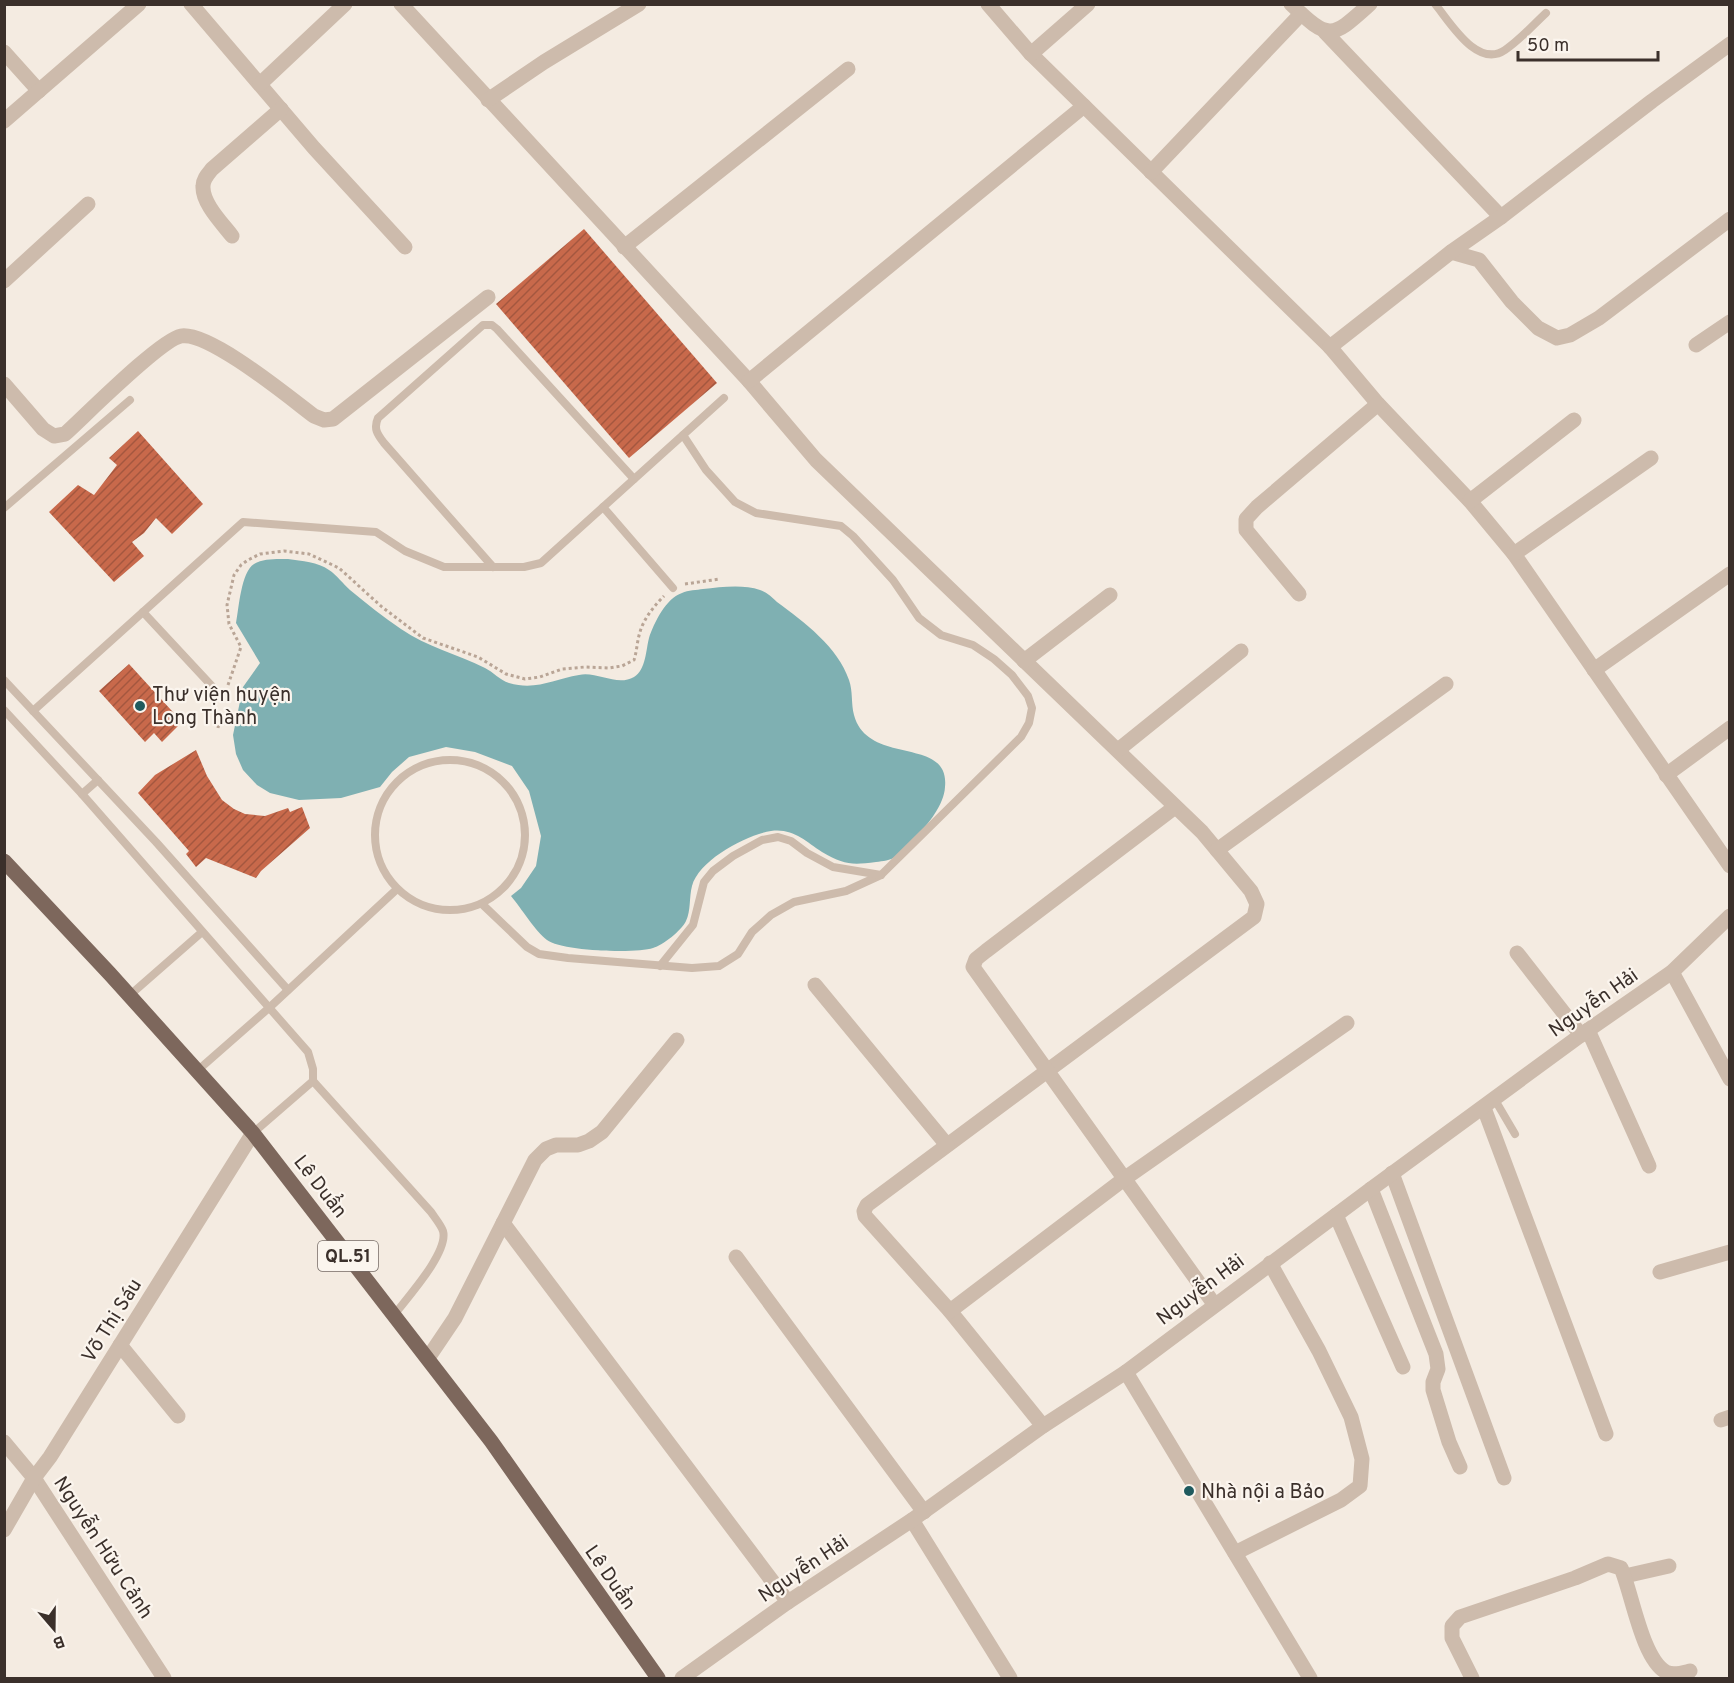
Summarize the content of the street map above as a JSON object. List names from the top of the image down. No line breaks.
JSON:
{"streets":{"main road":["Lê Duẩn","QL.51"],"street":["Nguyễn Hải","Võ Thị Sáu","Nguyễn Hữu Cảnh"]},"crossings":[["Lê Duẩn","Võ Thị Sáu"],["Võ Thị Sáu","Nguyễn Hữu Cảnh"]],"places":["Thư viện huyện Long Thành","Nhà nội a Bảo"],"scale_bar":"50 m","north":"bottom"}
